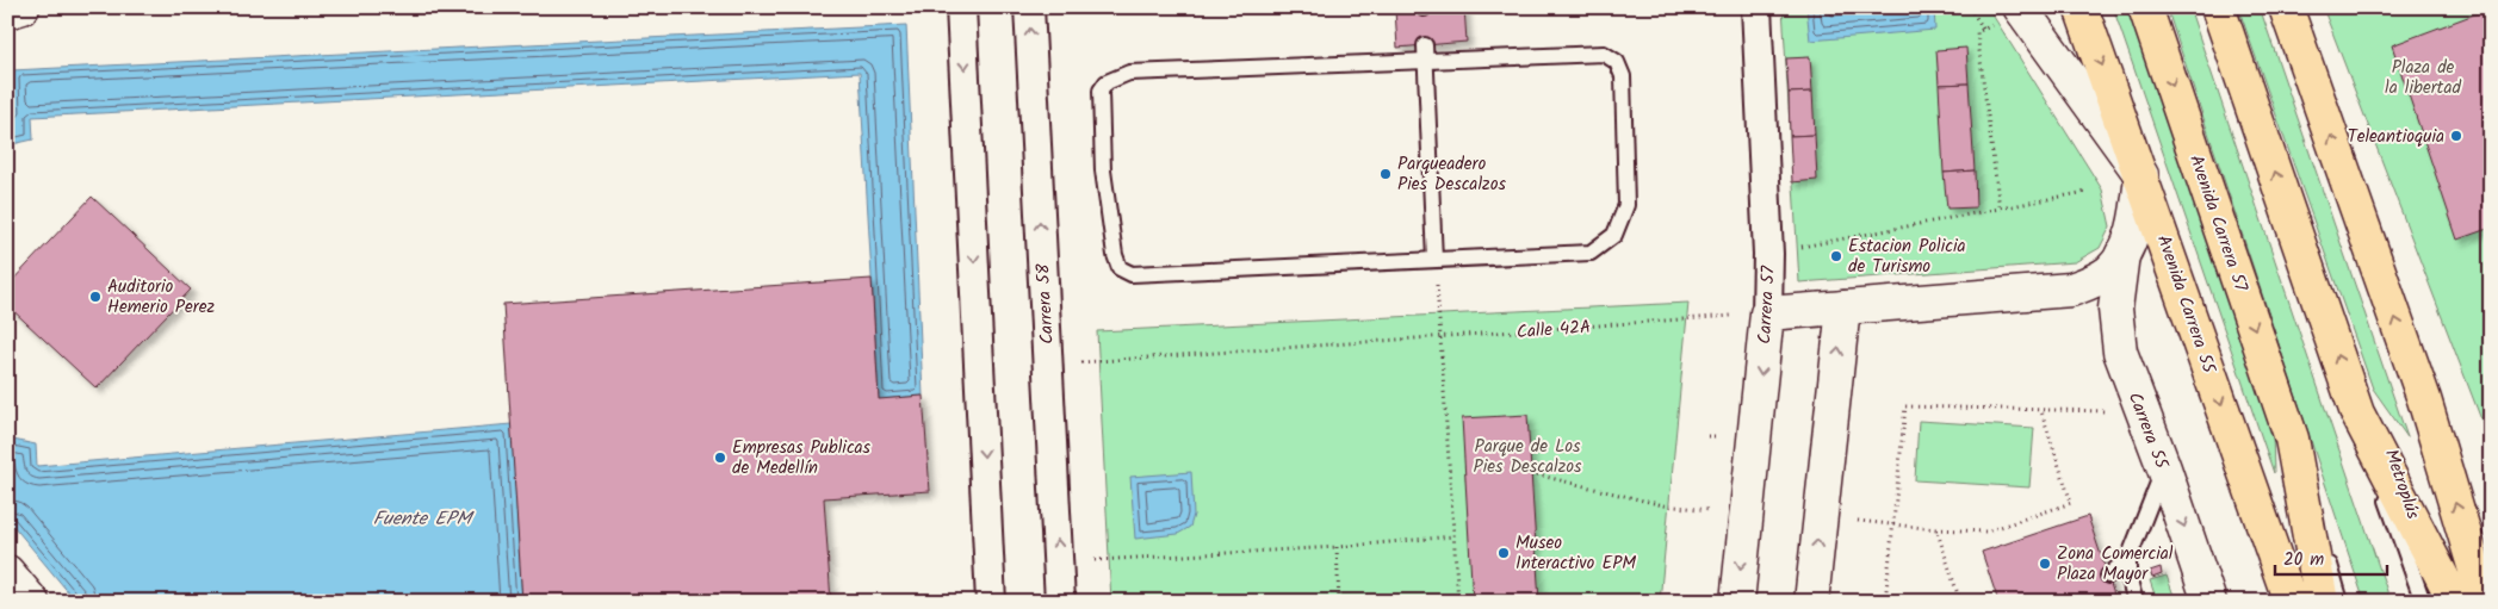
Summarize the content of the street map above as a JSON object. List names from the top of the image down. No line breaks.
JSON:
{"streets":{"main road":["Avenida Carrera 57","Avenida Carrera 55"],"street":["Carrera 58","Carrera 57","Carrera 55"],"lane":["Metroplús"],"path":["Calle 42A"]},"crossings":[["Carrera 58","Calle 42A"],["Carrera 57","Calle 42A"]],"one_way":["Carrera 55"],"water":["Fuente EPM"],"parks":["Plaza de la libertad","Parque de Los Pies Descalzos"],"places":["Teleantioquia","Parqueadero Pies Descalzos","Estacion Policia de Turismo","Auditorio Hemerio Perez","Empresas Publicas de Medellín","Museo Interactivo EPM","Zona Comercial Plaza Mayor"],"scale_bar":"20 m"}
